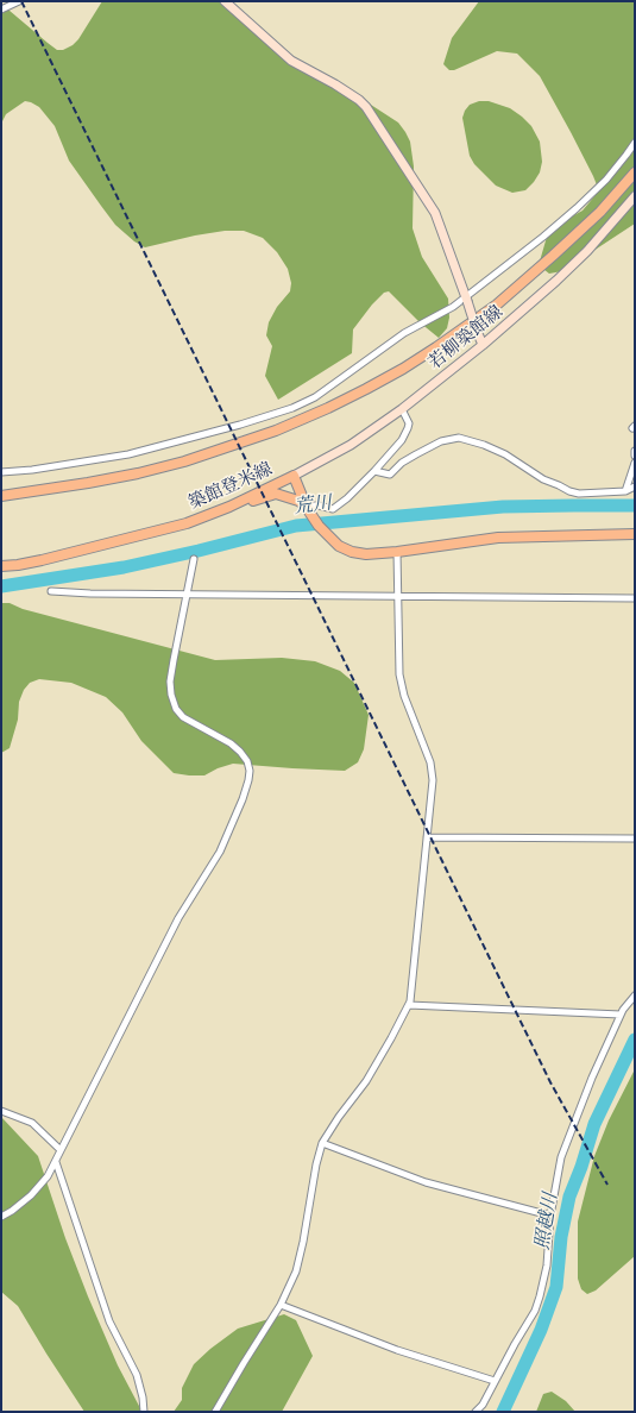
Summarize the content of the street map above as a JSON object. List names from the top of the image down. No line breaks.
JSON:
{"streets":{"main road":["若柳築館線","築館登米線"]},"crossings":[["若柳築館線","築館登米線"]],"water":["荒川","照越川"]}
